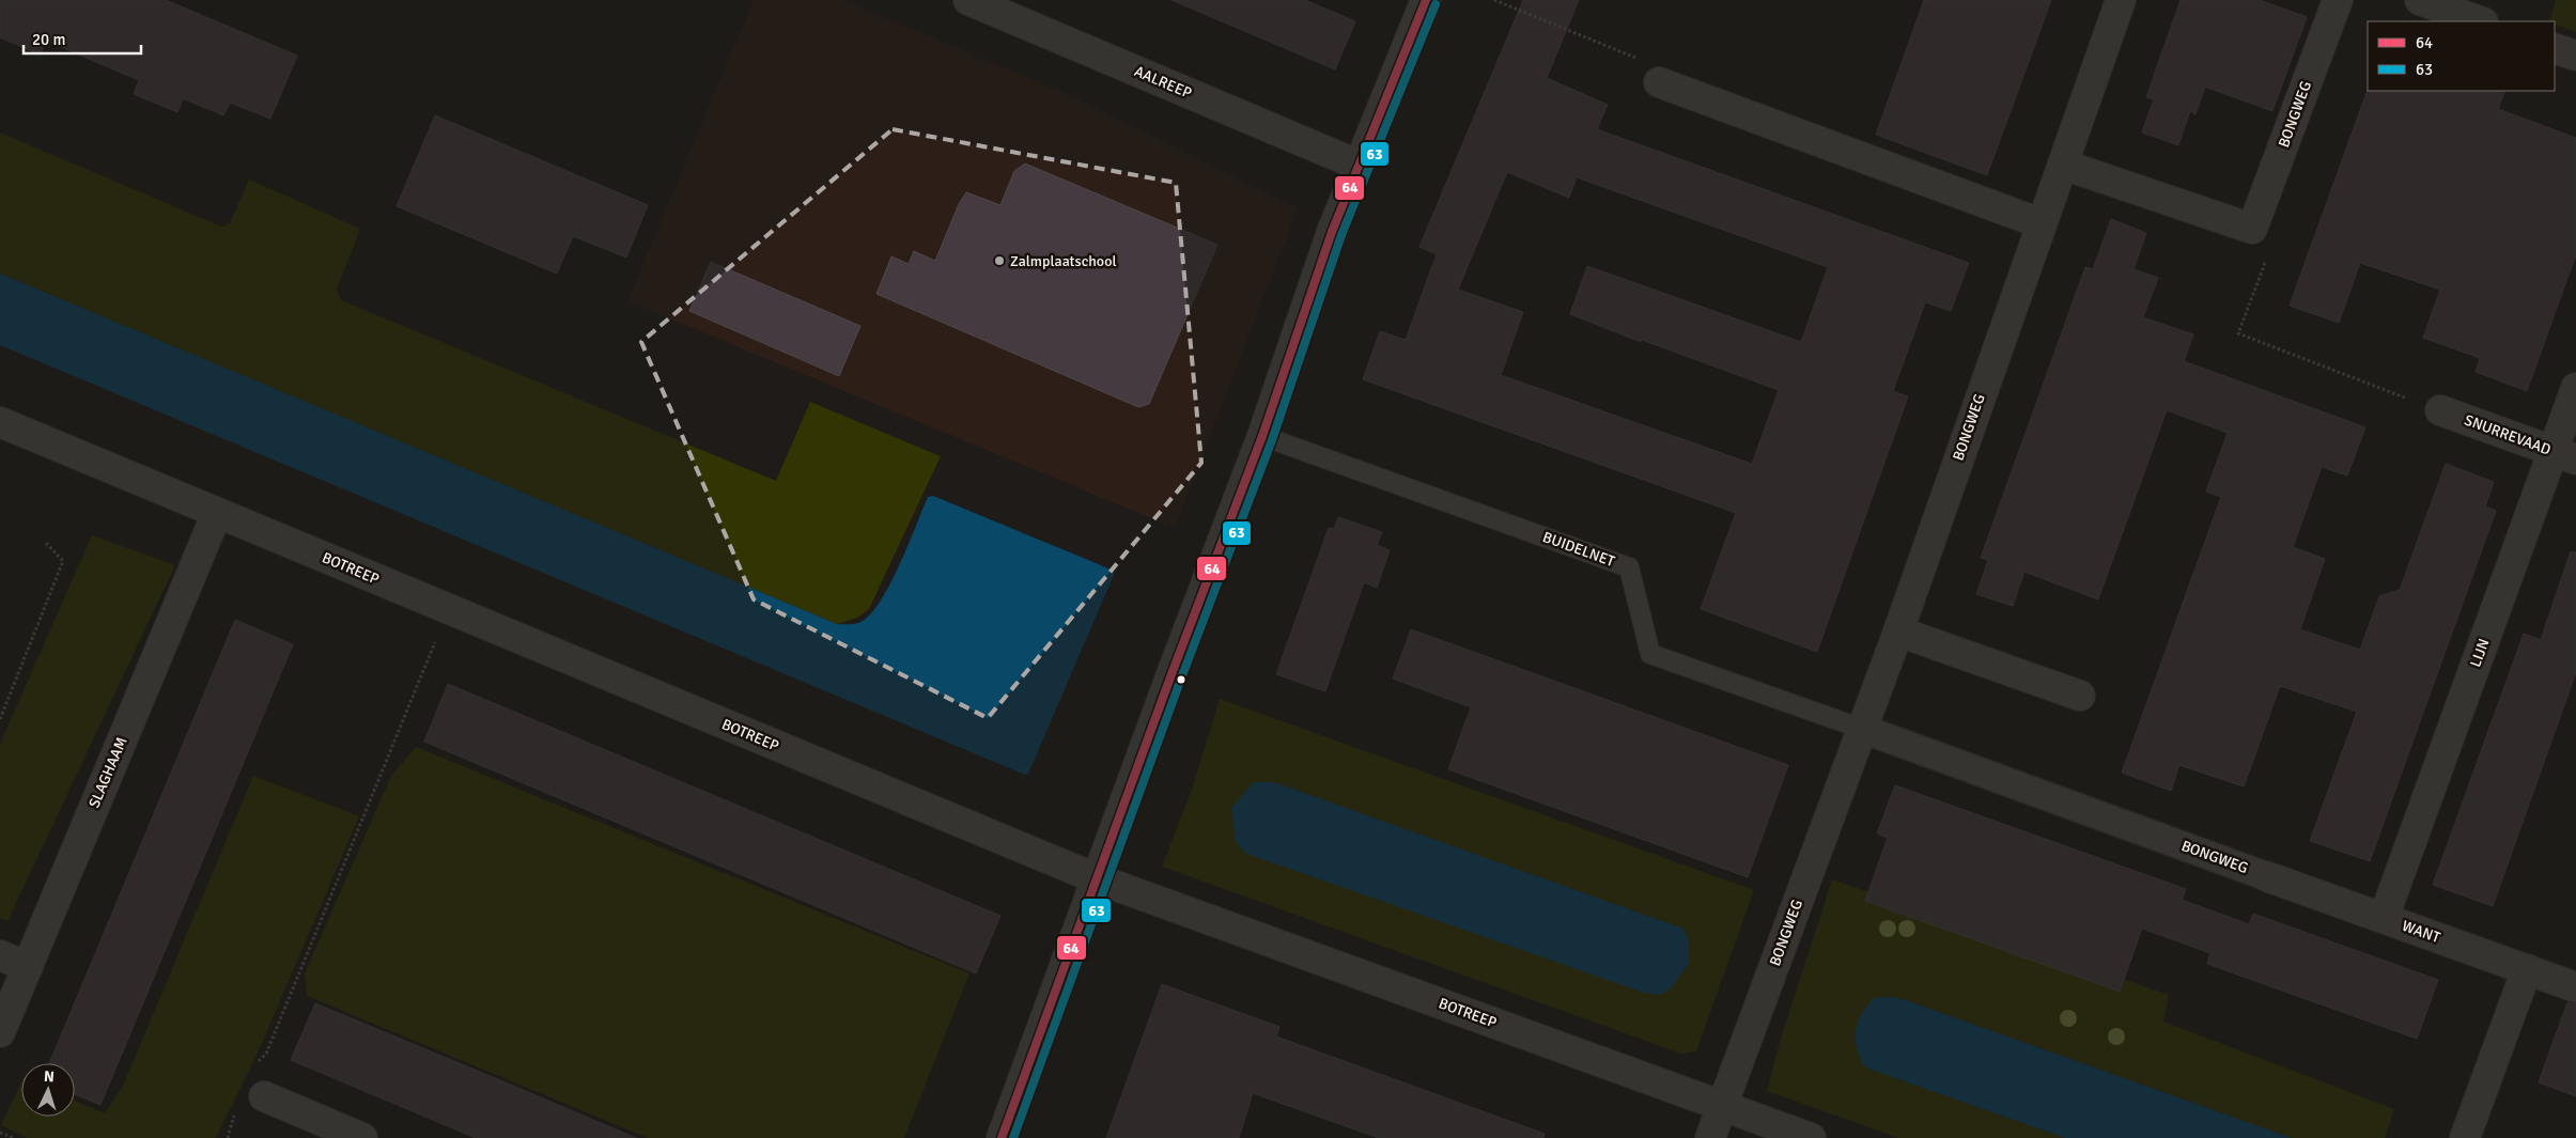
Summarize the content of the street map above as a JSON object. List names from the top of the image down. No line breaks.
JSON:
{"streets":{"street":["AALREEP","BONGWEG","SNURREVAAD","BOTREEP","LIJN","SLAGHAAM","WANT"],"lane":["BUIDELNET"]},"crossings":[["BONGWEG","BUIDELNET"],["BONGWEG","BOTREEP"],["BONGWEG","WANT"],["SNURREVAAD","LIJN"],["BOTREEP","SLAGHAAM"],["LIJN","WANT"]],"places":["Zalmplaatschool"],"lines":["transit line 64","transit line 63"],"legend":["64","63"],"scale_bar":"20 m","north":"top"}
